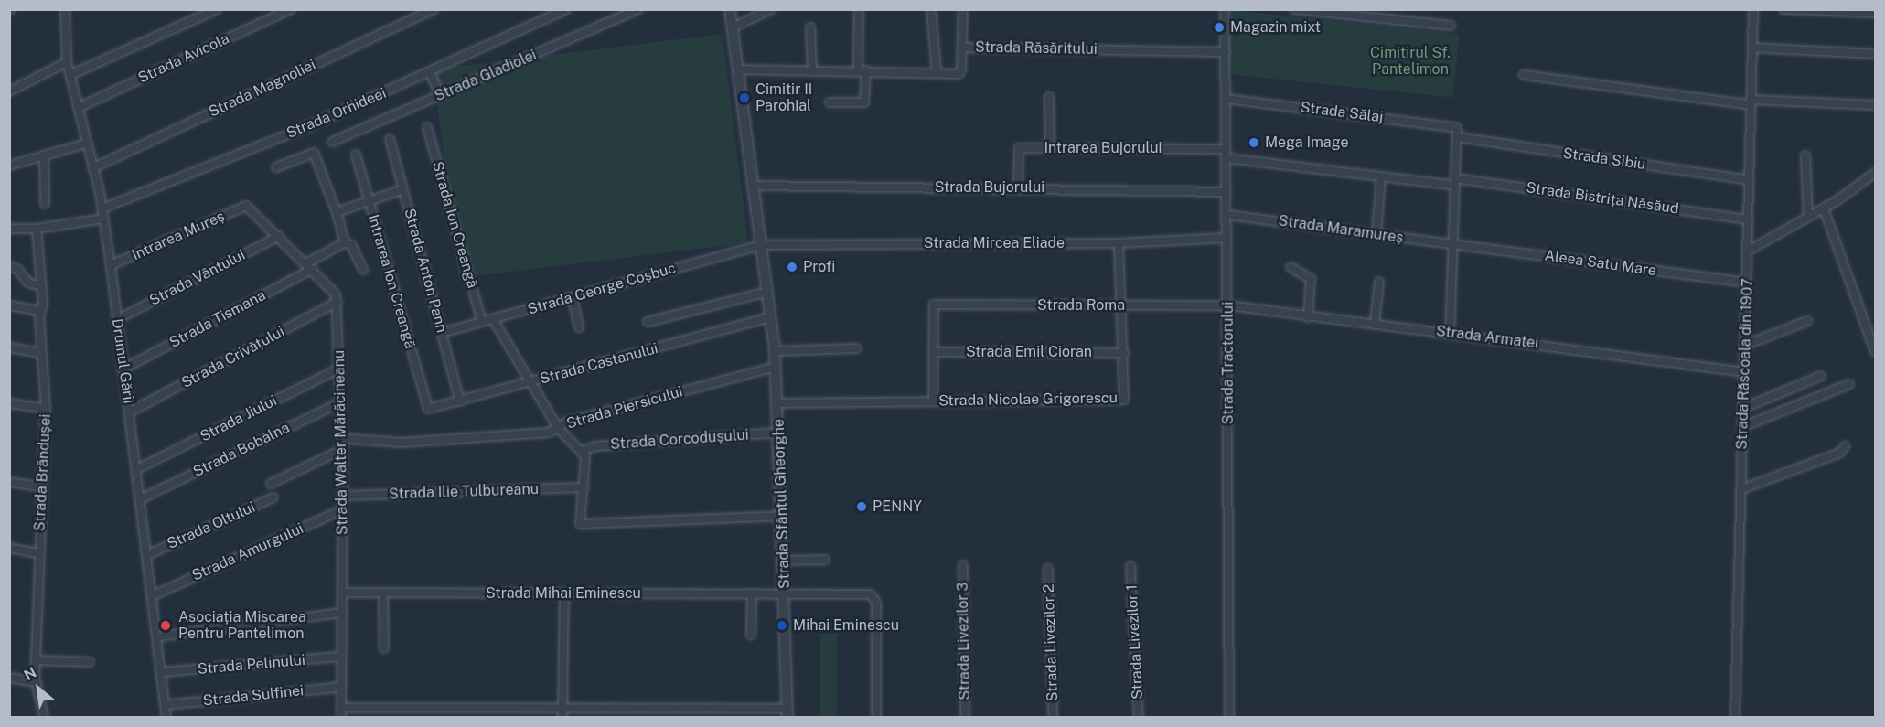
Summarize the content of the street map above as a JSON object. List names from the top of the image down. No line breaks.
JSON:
{"streets":{"street":["Strada Răsăritului","Strada Avicola","Strada Gladiolei","Strada Magnoliei","Strada Sălaj","Strada Orhideei","Intrarea Bujorului","Strada Sibiu","Strada Bujorului","Strada Bistrița Năsăud","Strada Ion Creangă","Strada Maramureș","Intrarea Mureș","Strada Mircea Eliade","Aleea Satu Mare","Strada Anton Pann","Strada Vântului","Intrarea Ion Creangă","Strada George Coșbuc","Strada Roma","Strada Tismana","Strada Armatei","Strada Emil Cioran","Strada Crivățului","Drumul Gării","Strada Tractorului","Strada Castanului","Strada Răscoala din 1907","Strada Nicolae Grigorescu","Strada Piersicului","Strada Jiului","Strada Corcodușului","Strada Walter Mărăcineanu","Strada Bobâlna","Strada Brândușei","Strada Ilie Tulbureanu","Strada Sfântul Gheorghe","Strada Oltului","Strada Amurgului","Strada Mihai Eminescu","Strada Livezilor 3","Strada Livezilor 1","Strada Livezilor 2","Strada Pelinului","Strada Sulfinei"]},"crossings":[["Strada Răsăritului","Strada Tractorului"],["Strada Răsăritului","Strada Sfântul Gheorghe"],["Strada Avicola","Drumul Gării"],["Strada Magnoliei","Drumul Gării"],["Strada Sălaj","Strada Sibiu"],["Strada Sălaj","Strada Tractorului"],["Strada Orhideei","Drumul Gării"],["Intrarea Bujorului","Strada Bujorului"],["Intrarea Bujorului","Strada Tractorului"],["Strada Sibiu","Strada Răscoala din 1907"],["Strada Bujorului","Strada Tractorului"],["Strada Bujorului","Strada Sfântul Gheorghe"],["Strada Bistrița Năsăud","Strada Tractorului"],["Strada Bistrița Năsăud","Strada Răscoala din 1907"],["Strada Ion Creangă","Strada George Coșbuc"],["Strada Maramureș","Aleea Satu Mare"],["Strada Maramureș","Strada Tractorului"],["Intrarea Mureș","Strada Vântului"],["Intrarea Mureș","Drumul Gării"],["Strada Mircea Eliade","Strada George Coșbuc"],["Strada Mircea Eliade","Strada Tractorului"],["Strada Mircea Eliade","Strada Nicolae Grigorescu"],["Strada Mircea Eliade","Strada Sfântul Gheorghe"],["Aleea Satu Mare","Strada Răscoala din 1907"],["Strada Anton Pann","Strada George Coșbuc"],["Strada Anton Pann","Strada Castanului"],["Strada Vântului","Drumul Gării"],["Intrarea Ion Creangă","Strada Castanului"],["Strada George Coșbuc","Strada Sfântul Gheorghe"],["Strada Roma","Strada Armatei"],["Strada Roma","Strada Emil Cioran"],["Strada Roma","Strada Tractorului"],["Strada Roma","Strada Nicolae Grigorescu"],["Strada Tismana","Drumul Gării"],["Strada Armatei","Strada Tractorului"],["Strada Armatei","Strada Răscoala din 1907"],["Strada Emil Cioran","Strada Nicolae Grigorescu"],["Strada Crivățului","Drumul Gării"],["Strada Crivățului","Strada Walter Mărăcineanu"],["Drumul Gării","Strada Jiului"],["Drumul Gării","Strada Bobâlna"],["Drumul Gării","Strada Oltului"],["Drumul Gării","Strada Amurgului"],["Drumul Gării","Strada Pelinului"],["Drumul Gării","Strada Sulfinei"],["Strada Castanului","Strada Sfântul Gheorghe"],["Strada Nicolae Grigorescu","Strada Sfântul Gheorghe"],["Strada Piersicului","Strada Walter Mărăcineanu"],["Strada Piersicului","Strada Sfântul Gheorghe"],["Strada Jiului","Strada Walter Mărăcineanu"],["Strada Corcodușului","Strada Sfântul Gheorghe"],["Strada Walter Mărăcineanu","Strada Bobâlna"],["Strada Walter Mărăcineanu","Strada Ilie Tulbureanu"],["Strada Walter Mărăcineanu","Strada Amurgului"],["Strada Walter Mărăcineanu","Strada Mihai Eminescu"],["Strada Walter Mărăcineanu","Strada Pelinului"],["Strada Walter Mărăcineanu","Strada Sulfinei"],["Strada Sfântul Gheorghe","Strada Mihai Eminescu"]],"parks":["Cimitirul Sf. Pantelimon"],"places":["Magazin mixt","Cimitir II Parohial","Mega Image","Profi","PENNY","Asociația Miscarea Pentru Pantelimon","Mihai Eminescu"],"north":"top left"}
